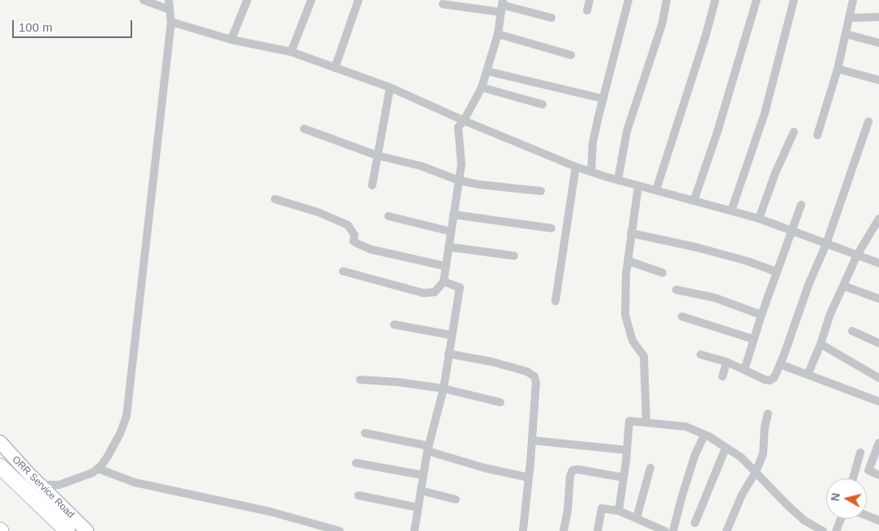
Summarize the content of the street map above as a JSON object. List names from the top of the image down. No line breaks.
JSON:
{"streets":{"main road":["ORR Service Road"]},"scale_bar":"100 m","north":"left"}
